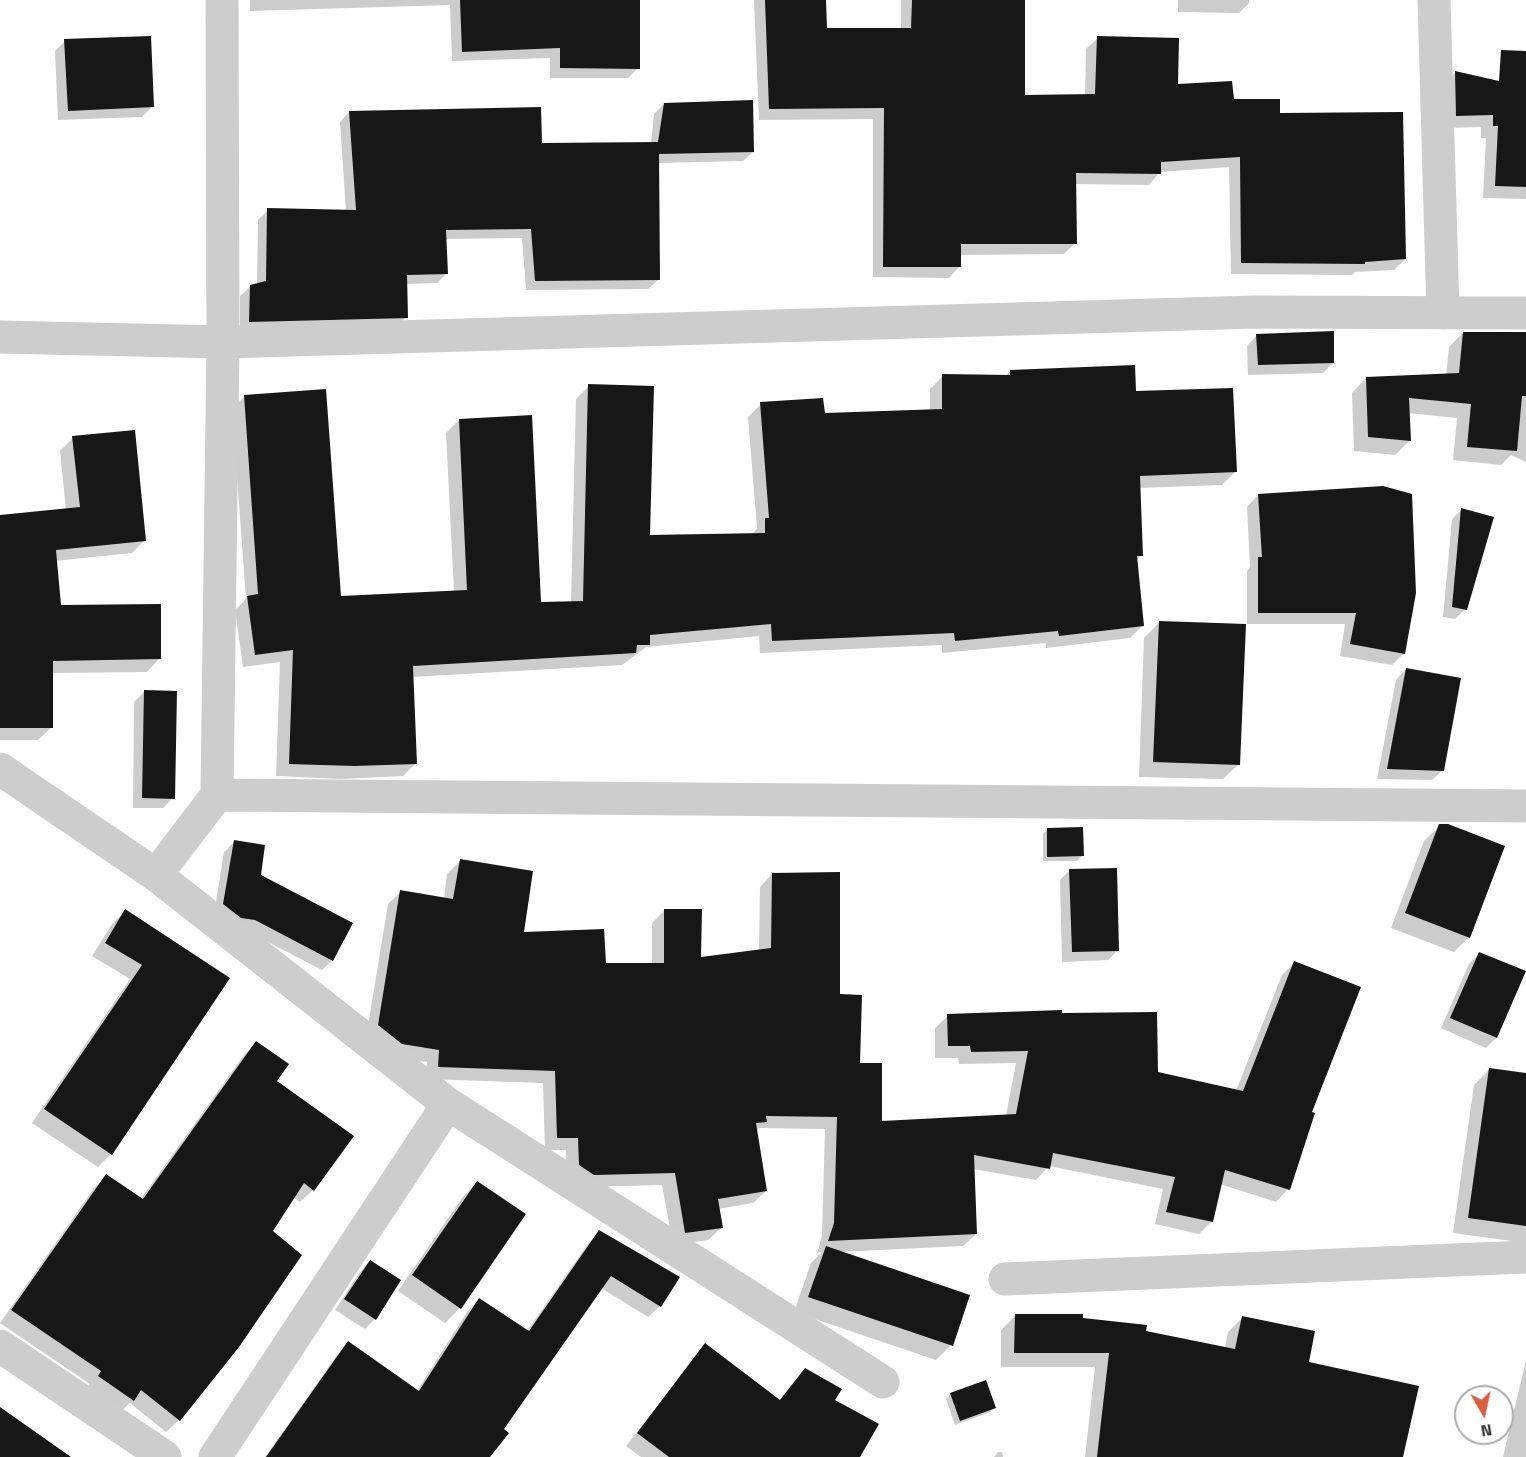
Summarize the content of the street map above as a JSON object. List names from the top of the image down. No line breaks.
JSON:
{"north":"bottom"}
